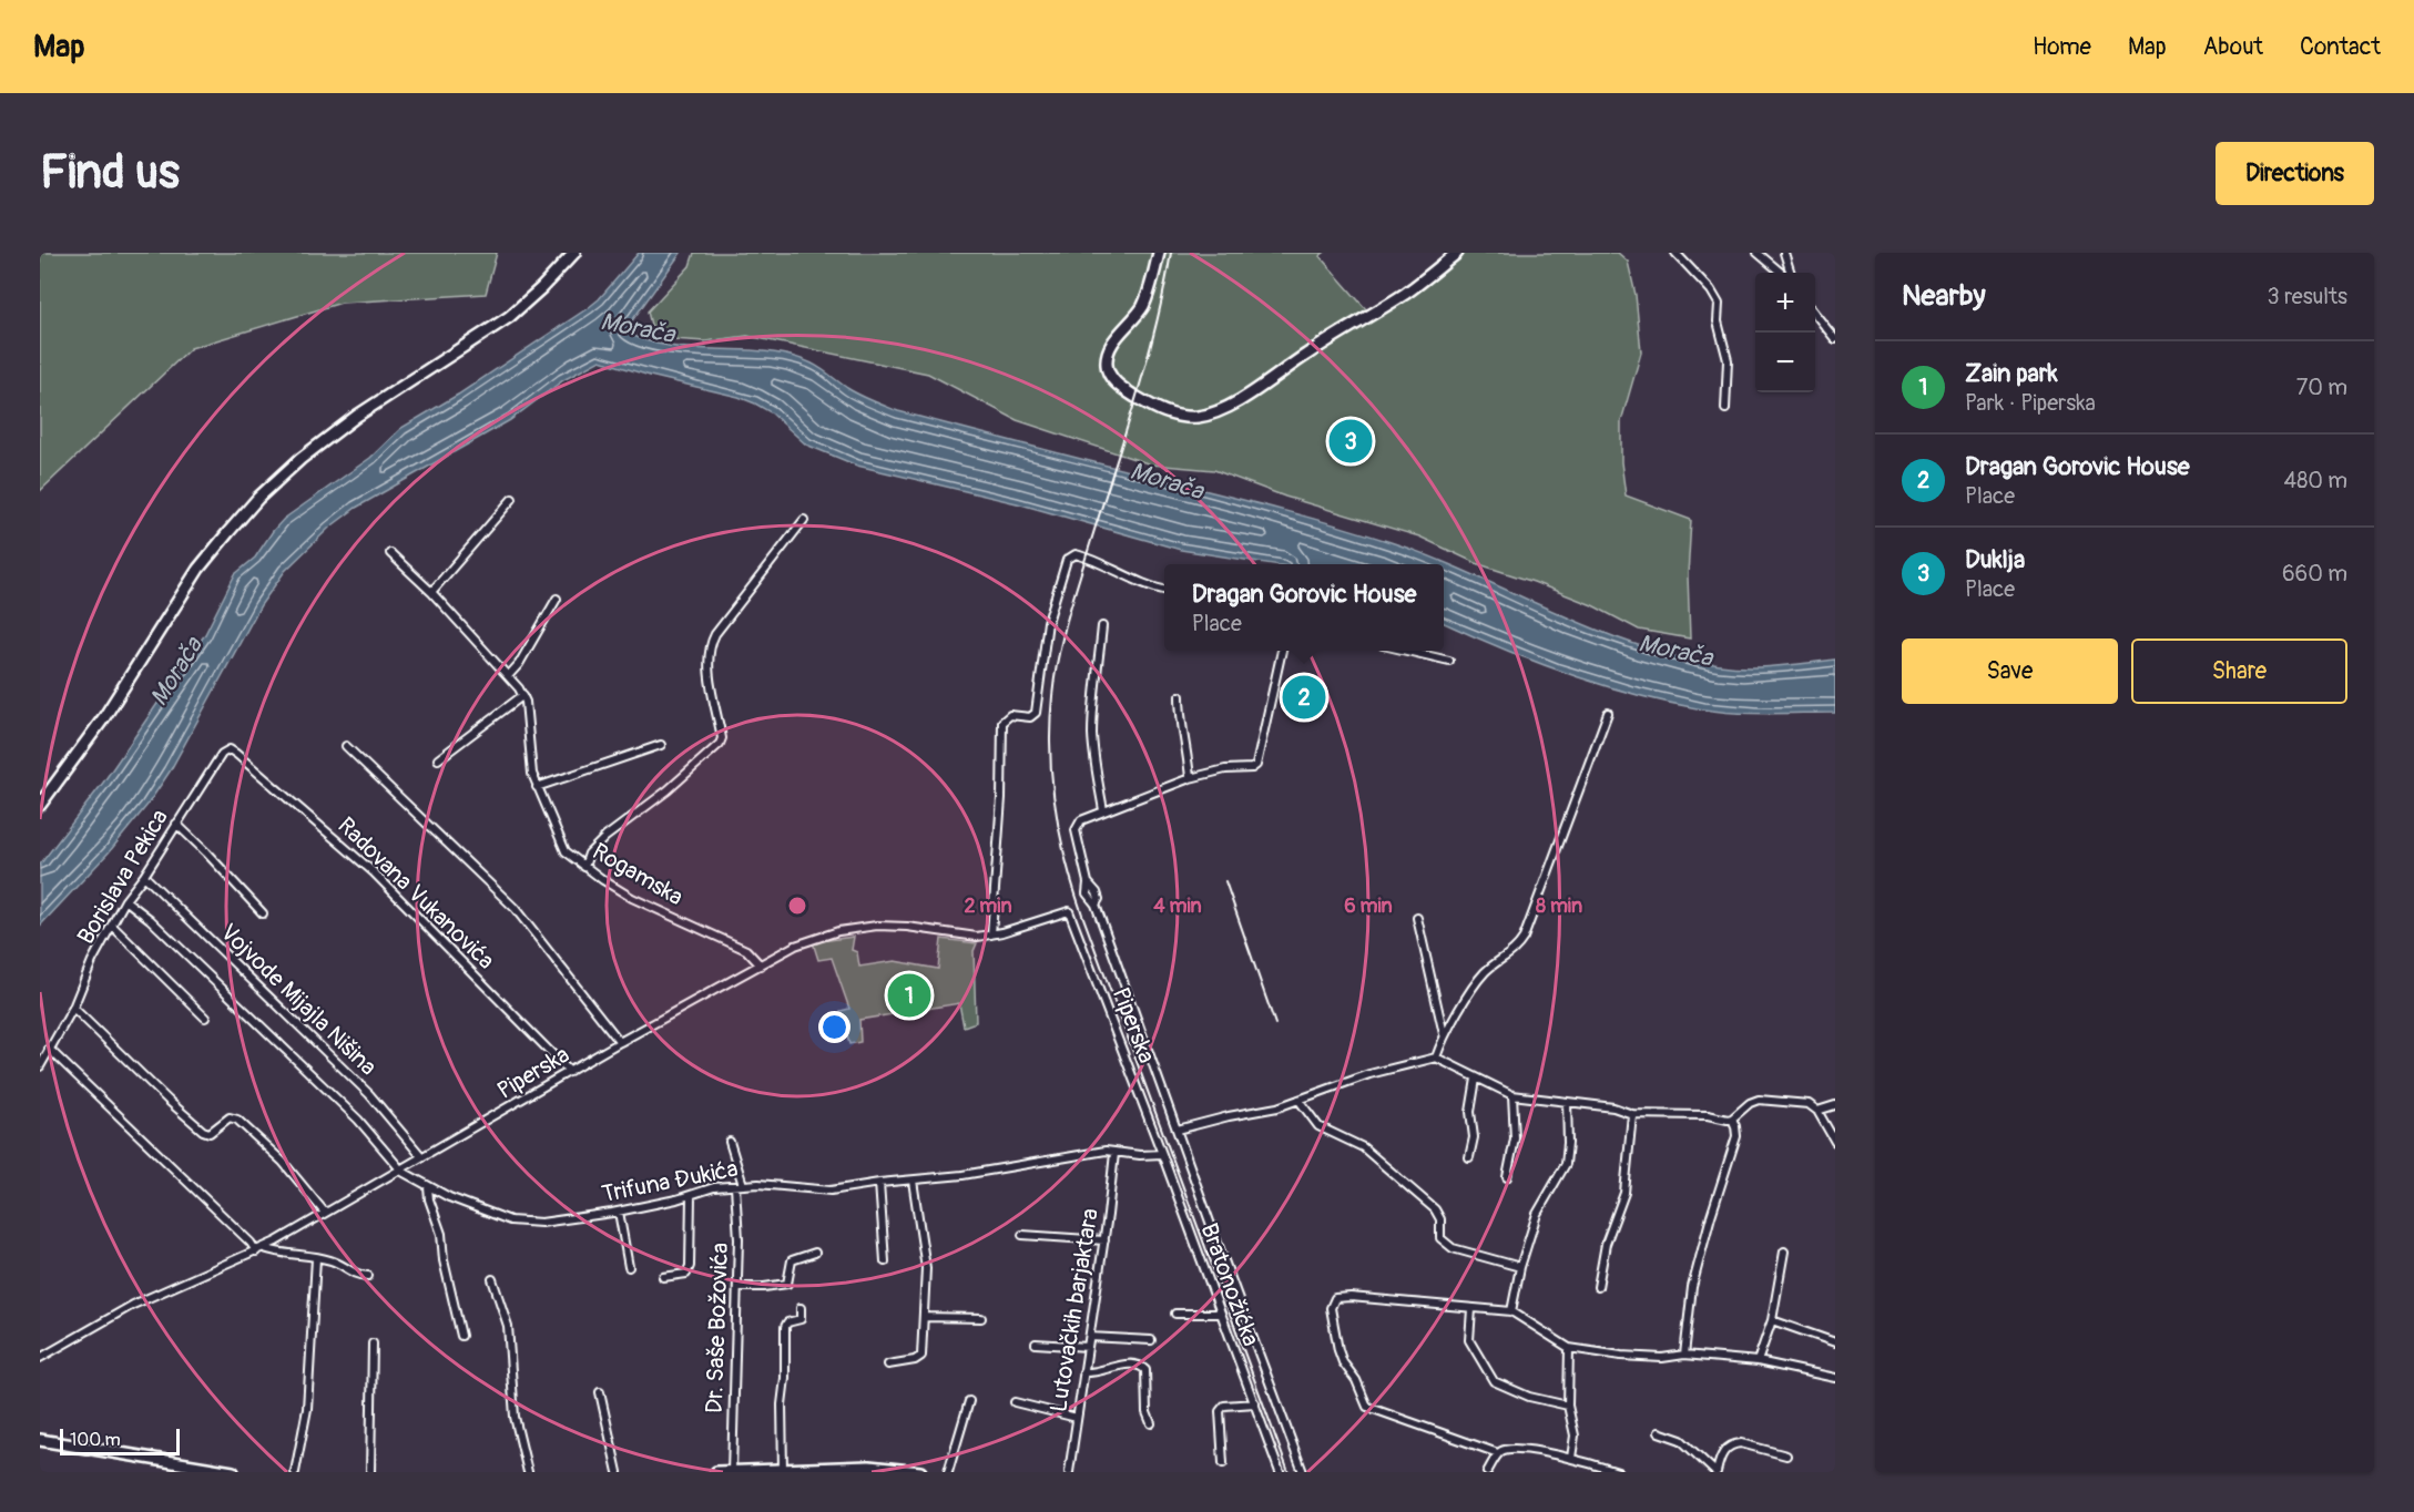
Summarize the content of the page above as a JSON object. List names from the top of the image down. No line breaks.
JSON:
{"streets":{"street":["Rogamska","Borislava Pekica","Radovana Vukanovića","Vojvode Mijajla Nišina","Piperska","Trifuna Đukića","Bratonožićka","Lutovačkih barjaktara","Dr. Saše Božovića"]},"crossings":[["Rogamska","Piperska"],["Borislava Pekica","Radovana Vukanovića"],["Borislava Pekica","Vojvode Mijajla Nišina"],["Borislava Pekica","Trifuna Đukića"],["Radovana Vukanovića","Piperska"],["Vojvode Mijajla Nišina","Piperska"],["Piperska","Trifuna Đukića"],["Piperska","Bratonožićka"],["Trifuna Đukića","Lutovačkih barjaktara"],["Trifuna Đukića","Dr. Saše Božovića"]],"water":["Morača"],"scale_bar":"100 m","page":{"header":"Map","nav":["Home","Map","About","Contact"],"buttons":["Directions",["Save","Share"]],"title":"Find us","heading":["Nearby","3 results"],"map_buttons":["+","−"],"list":[{"mark":"1","name":"Zain park","note":"Park · Piperska","value":"70 m"},{"mark":"2","name":"Dragan Gorovic House","note":"Place","value":"480 m"},{"mark":"3","name":"Duklja","note":"Place","value":"660 m"}],"pins":["3","2","1"],"popup":["Dragan Gorovic House","Place"],"scale":"100 m"},"rings":["2 min","4 min","6 min","8 min"]}
